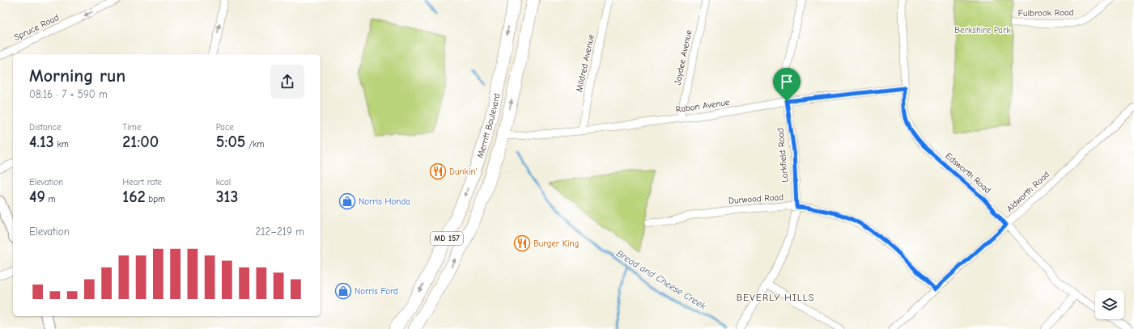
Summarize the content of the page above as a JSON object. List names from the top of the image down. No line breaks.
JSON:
{"streets":{"main road":["Merritt Boulevard","MD 157"],"street":["Fulbrook Road","Spruce Road","Jaydee Avenue","Mildred Avenue","Rabon Avenue","Larkfield Road","Edsworth Road","Aldworth Road","Durwood Road"]},"crossings":[["Jaydee Avenue","Rabon Avenue"],["Mildred Avenue","Rabon Avenue"],["Rabon Avenue","Merritt Boulevard"],["Rabon Avenue","Larkfield Road"],["Rabon Avenue","Edsworth Road"],["Larkfield Road","Durwood Road"],["Edsworth Road","Aldworth Road"],["Aldworth Road","Durwood Road"]],"one_way":["Spruce Road"],"districts":["BEVERLY HILLS"],"water":["Bread and Cheese Creek"],"parks":["Berkshire Park"],"places":{"restaurant":["Dunkin'","Burger King"],"shop":["Norris Honda","Norris Ford"]},"page":{"heading":["Morning run","08:16 · 7 × 590 m"],"stats":[["Distance","4.13 km"],["Time","21:00"],["Pace","5:05 /km"],["Elevation","49 m"],["Heart rate","162 bpm"],["kcal","313"]],"chart":["Elevation","212–219 m"]}}
